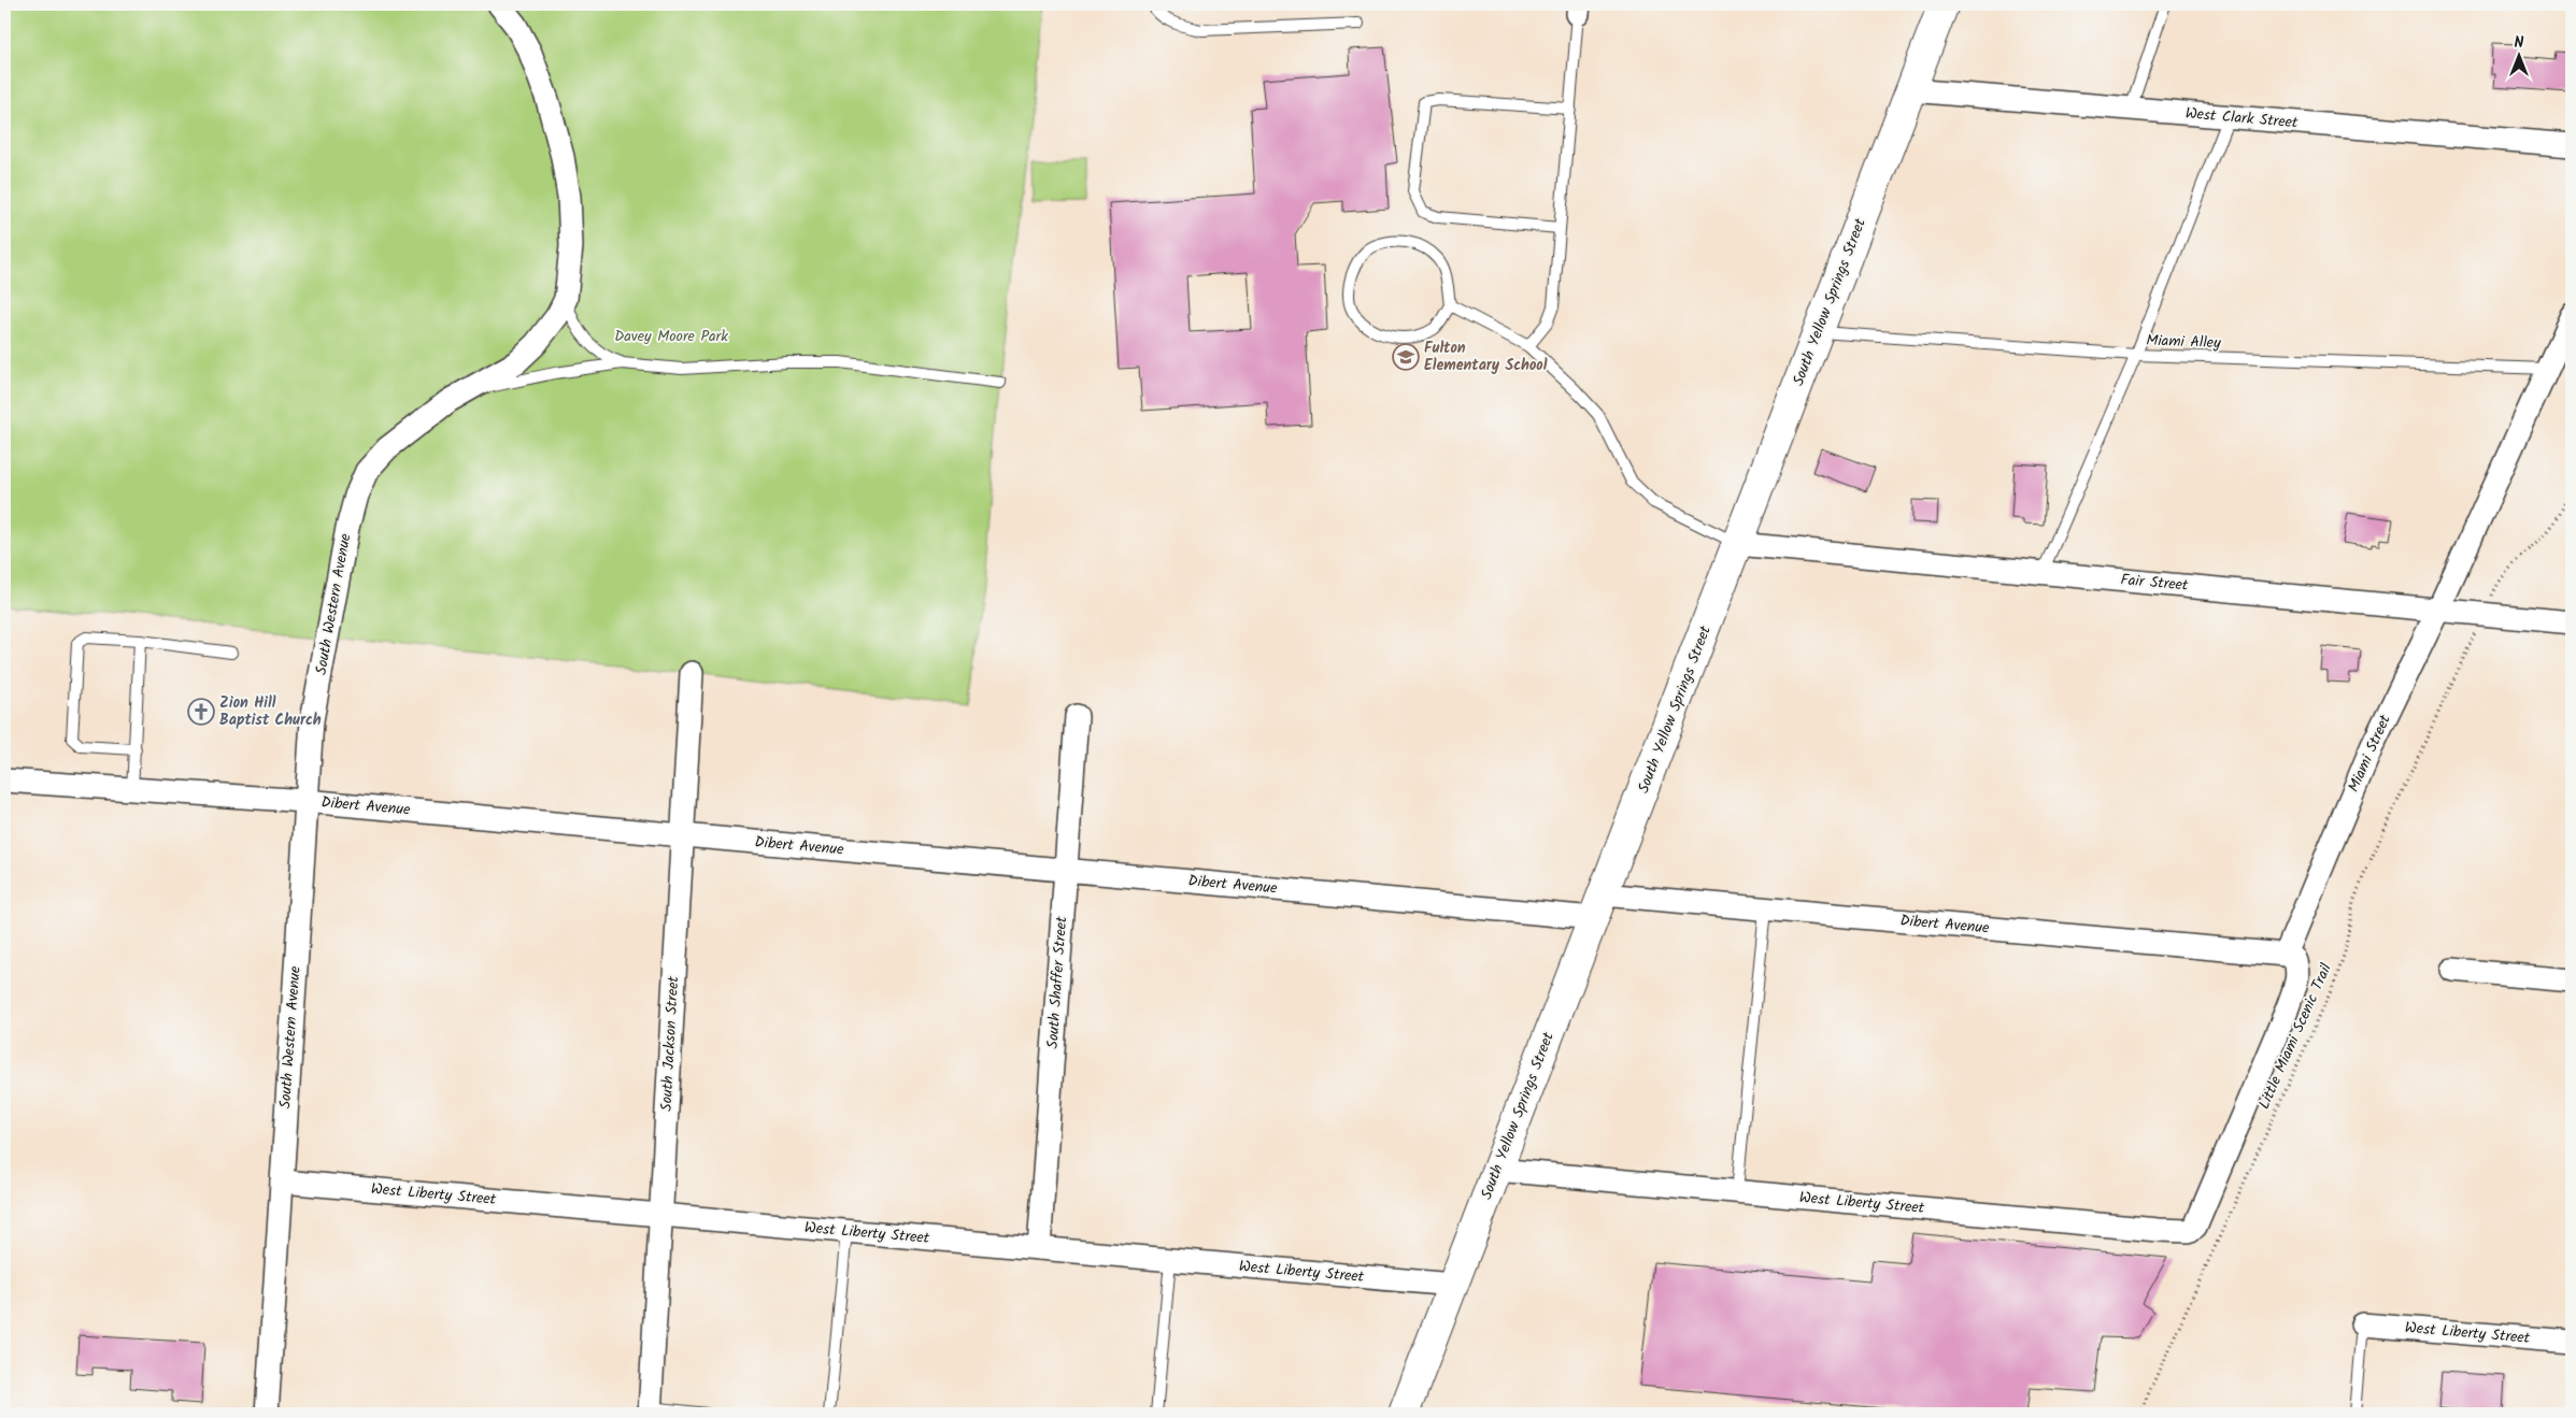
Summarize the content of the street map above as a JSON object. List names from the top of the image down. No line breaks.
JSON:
{"streets":{"main road":["South Yellow Springs Street"],"street":["West Clark Street","Fair Street","South Western Avenue","Miami Street","Dibert Avenue","South Shaffer Street","South Jackson Street","West Liberty Street"],"lane":["Miami Alley"],"path":["Little Miami Scenic Trail"]},"crossings":[["West Clark Street","South Yellow Springs Street"],["South Yellow Springs Street","Miami Alley"],["South Yellow Springs Street","Fair Street"],["South Yellow Springs Street","Dibert Avenue"],["South Yellow Springs Street","West Liberty Street"],["Miami Alley","Miami Street"],["Fair Street","Miami Street"],["South Western Avenue","Dibert Avenue"],["South Western Avenue","West Liberty Street"],["Miami Street","Dibert Avenue"],["Miami Street","West Liberty Street"],["Dibert Avenue","South Shaffer Street"],["Dibert Avenue","South Jackson Street"],["Dibert Avenue","West Liberty Street"],["South Shaffer Street","West Liberty Street"],["South Jackson Street","West Liberty Street"]],"parks":["Davey Moore Park"],"places":{"school or university":["Fulton Elementary School"],"church":["Zion Hill Baptist Church"]},"north":"top"}
